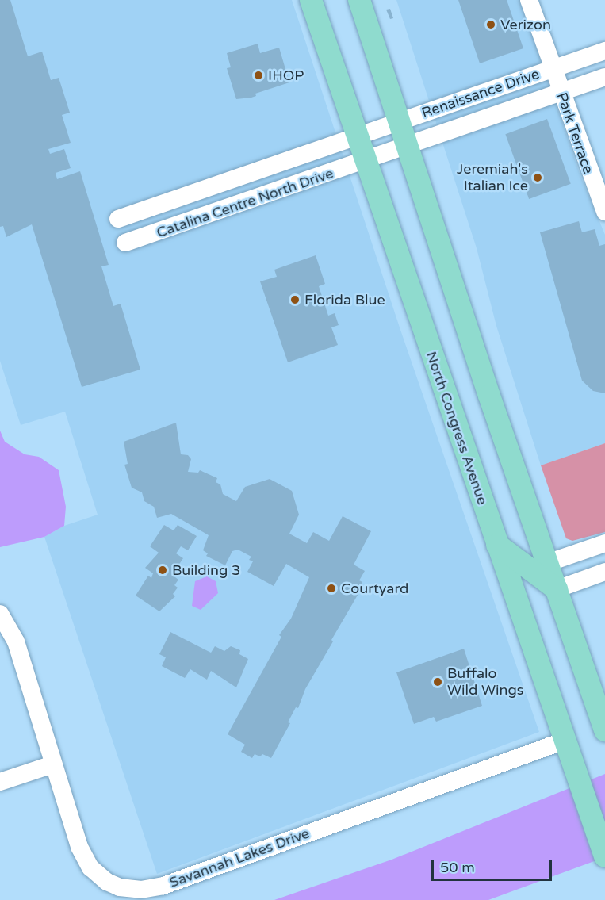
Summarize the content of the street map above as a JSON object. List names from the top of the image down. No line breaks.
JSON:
{"streets":{"main road":["North Congress Avenue"],"street":["Renaissance Drive","Park Terrace","Catalina Centre North Drive","Savannah Lakes Drive"]},"crossings":[["Renaissance Drive","Park Terrace"],["Renaissance Drive","Catalina Centre North Drive"],["Renaissance Drive","North Congress Avenue"],["Catalina Centre North Drive","North Congress Avenue"],["North Congress Avenue","Savannah Lakes Drive"]],"places":["Verizon","IHOP","Jeremiah's Italian Ice","Florida Blue","Building 3","Courtyard","Buffalo Wild Wings"],"scale_bar":"50 m"}
